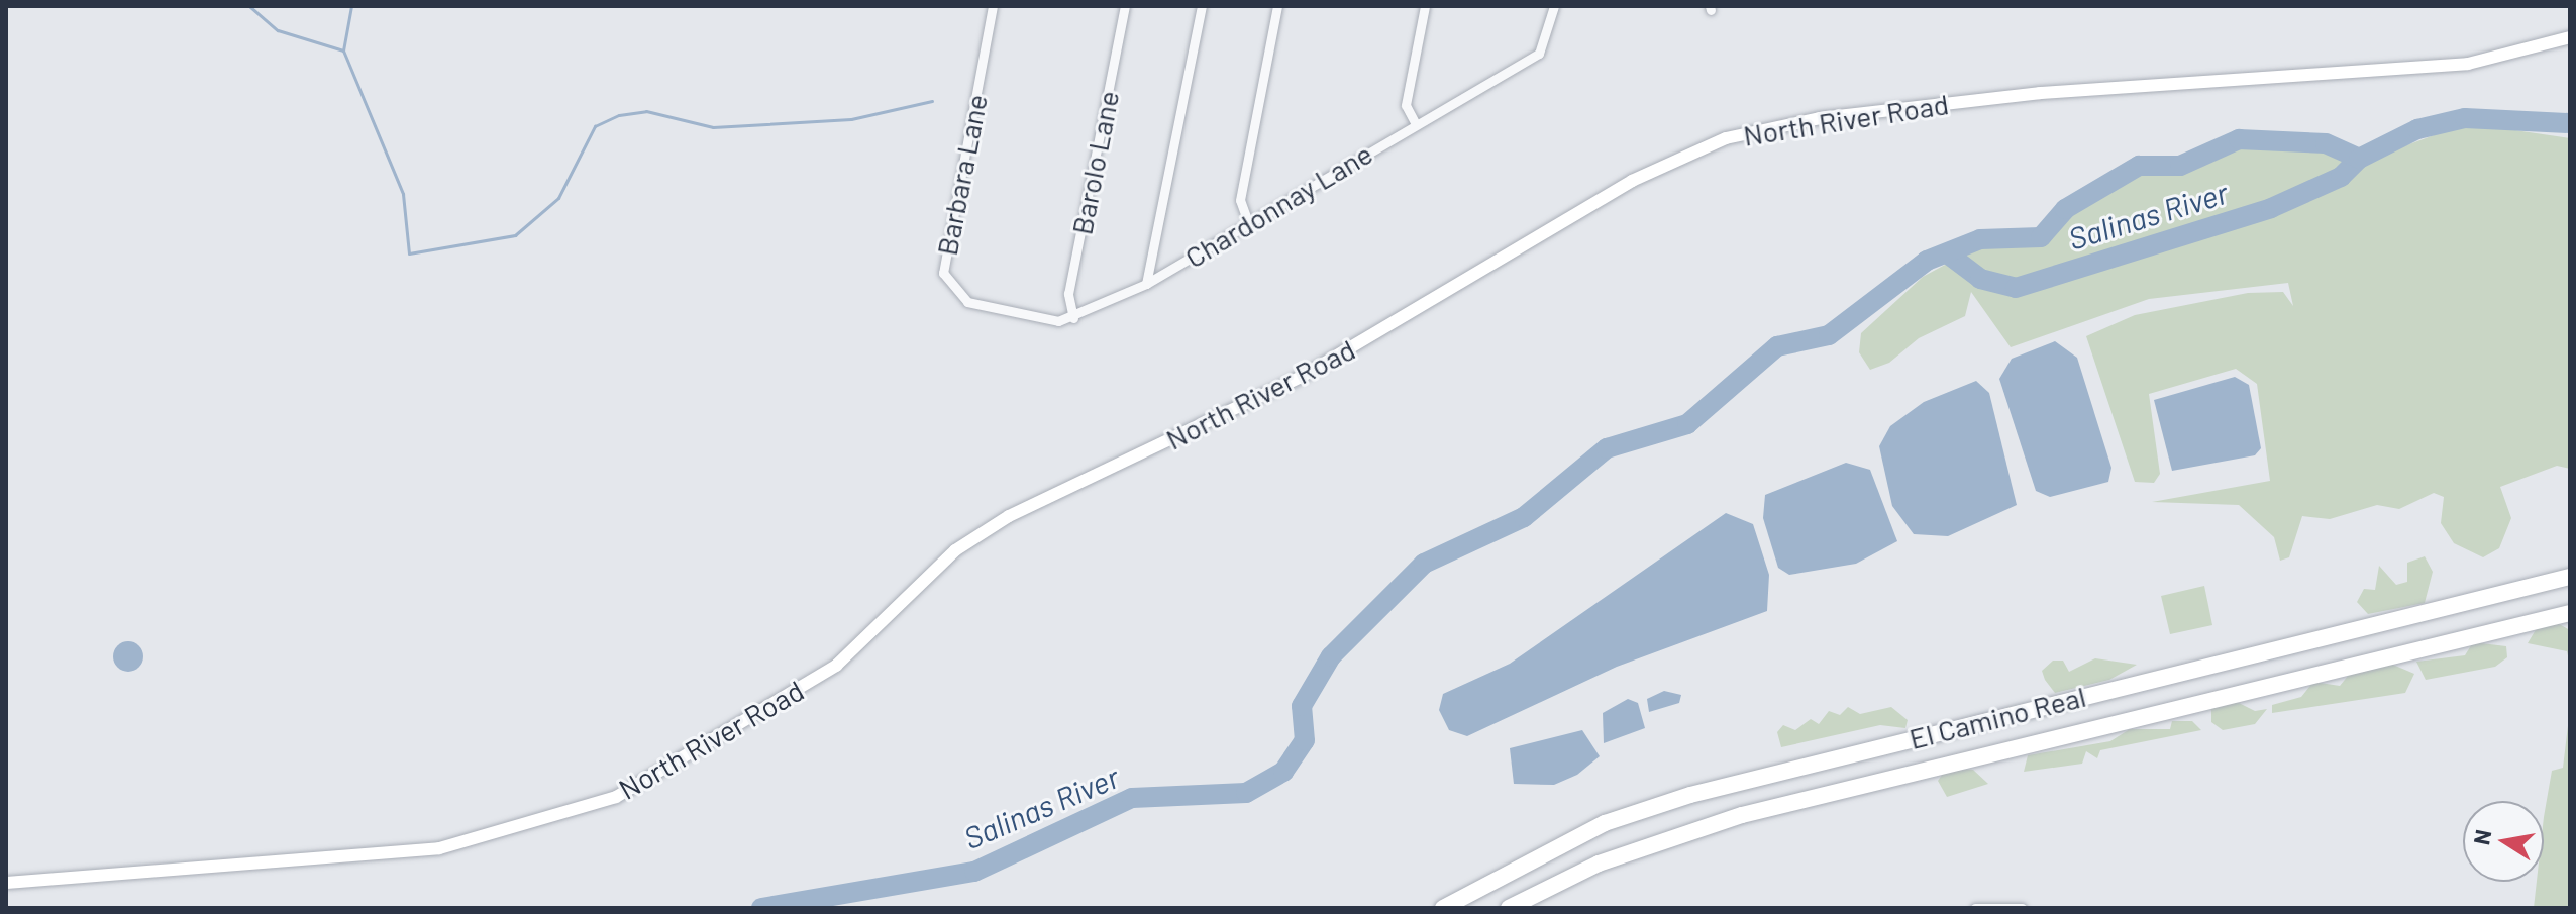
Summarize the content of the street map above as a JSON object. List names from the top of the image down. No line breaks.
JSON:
{"streets":{"highway":["El Camino Real"],"main road":["North River Road"],"street":["Barolo Lane","Barbara Lane","Chardonnay Lane"]},"crossings":[["Barolo Lane","Barbara Lane"],["Barolo Lane","Chardonnay Lane"],["Barbara Lane","Chardonnay Lane"]],"water":["Salinas River"],"north":"left"}
